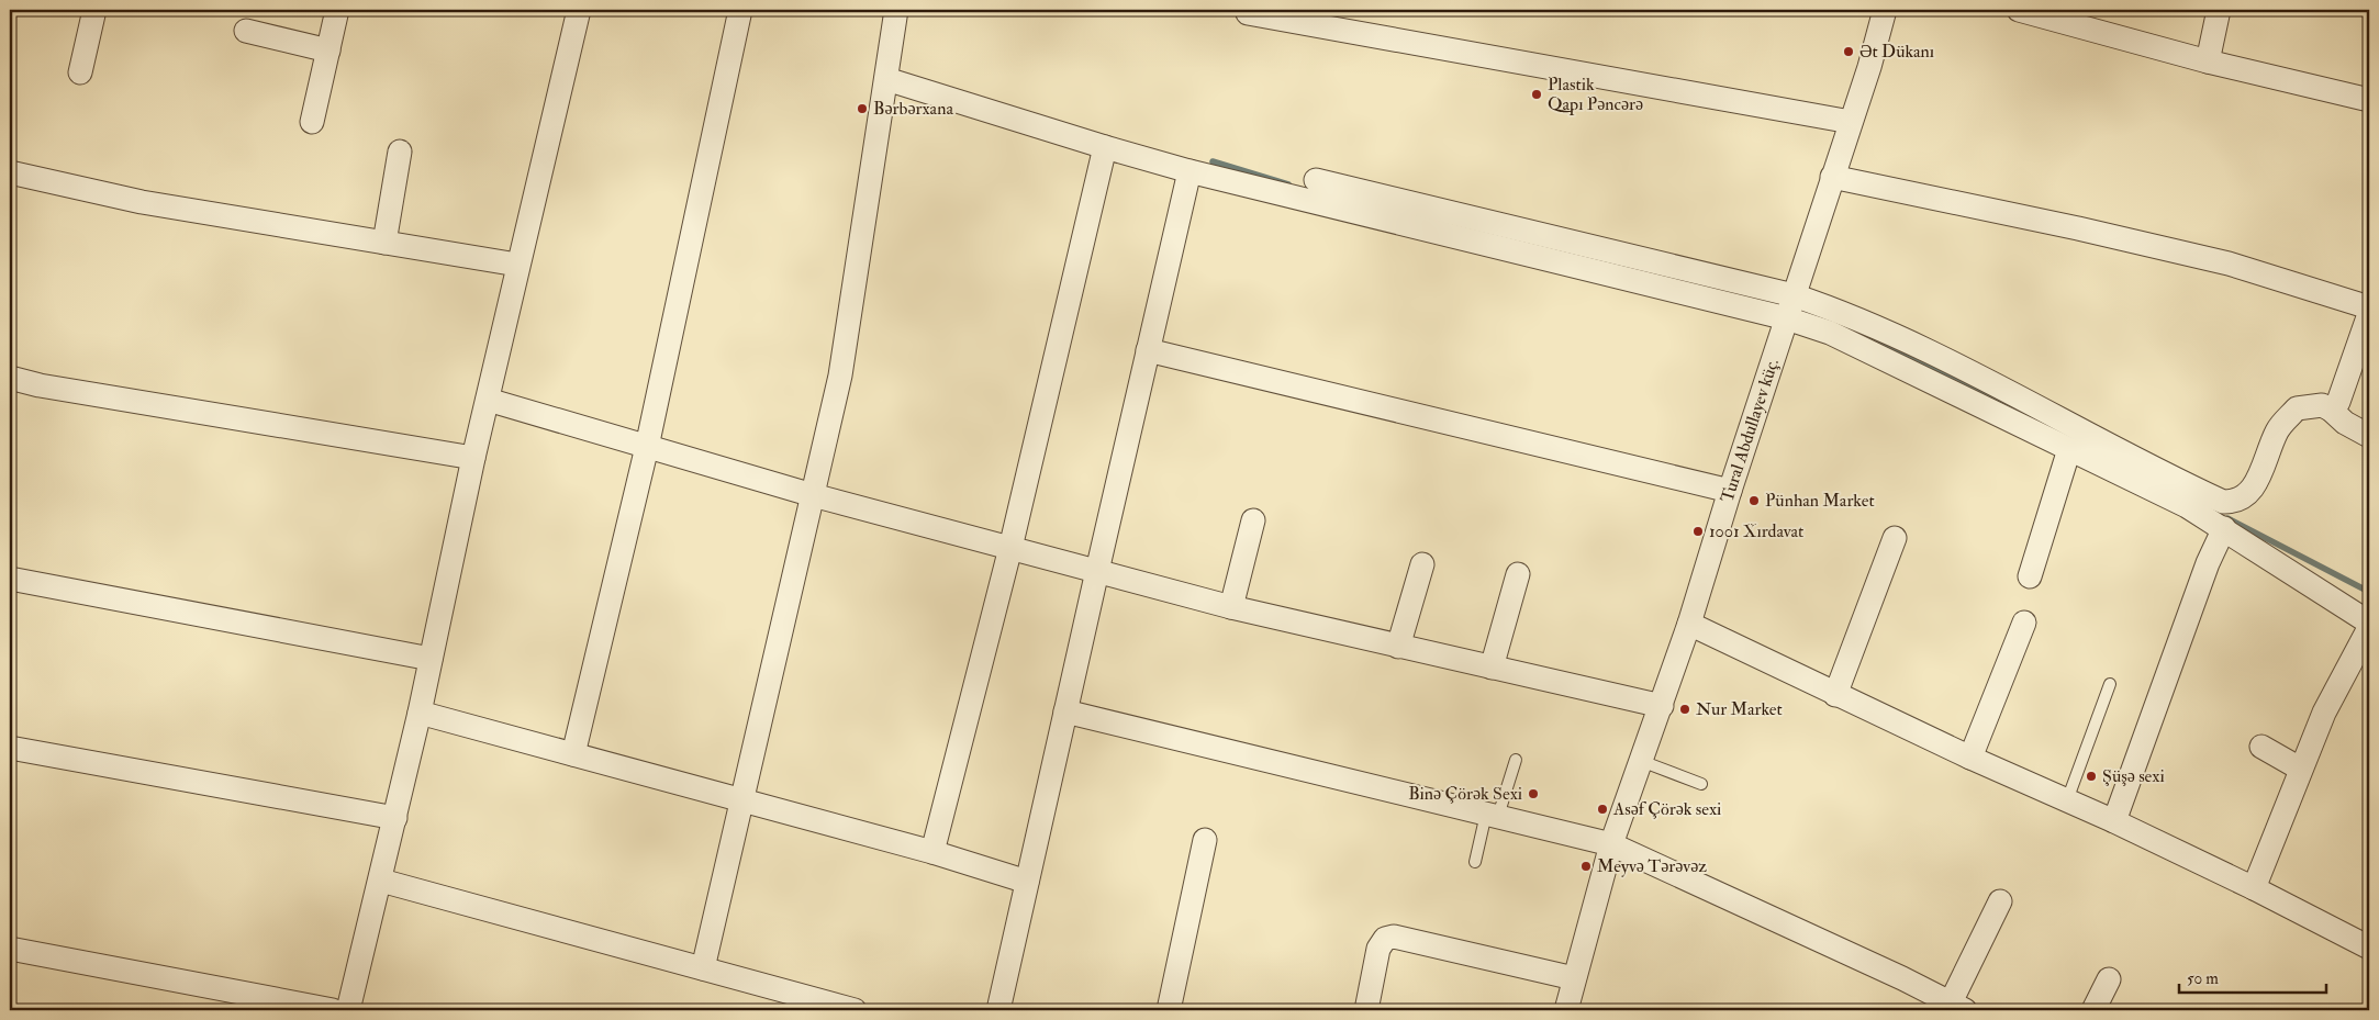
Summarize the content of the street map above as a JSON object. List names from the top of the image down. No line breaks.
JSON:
{"streets":{"street":["Tural Abdullayev küç."]},"places":["Ət Dükanı","Plastik Qapı Pəncərə","Bərbərxana","Pünhan Market","1001 Xırdavat","Nur Market","Şüşə sexi","Binə Çörək Sexi","Asəf Çörək sexi","Meyvə Tərəvəz"],"scale_bar":"50 m"}
